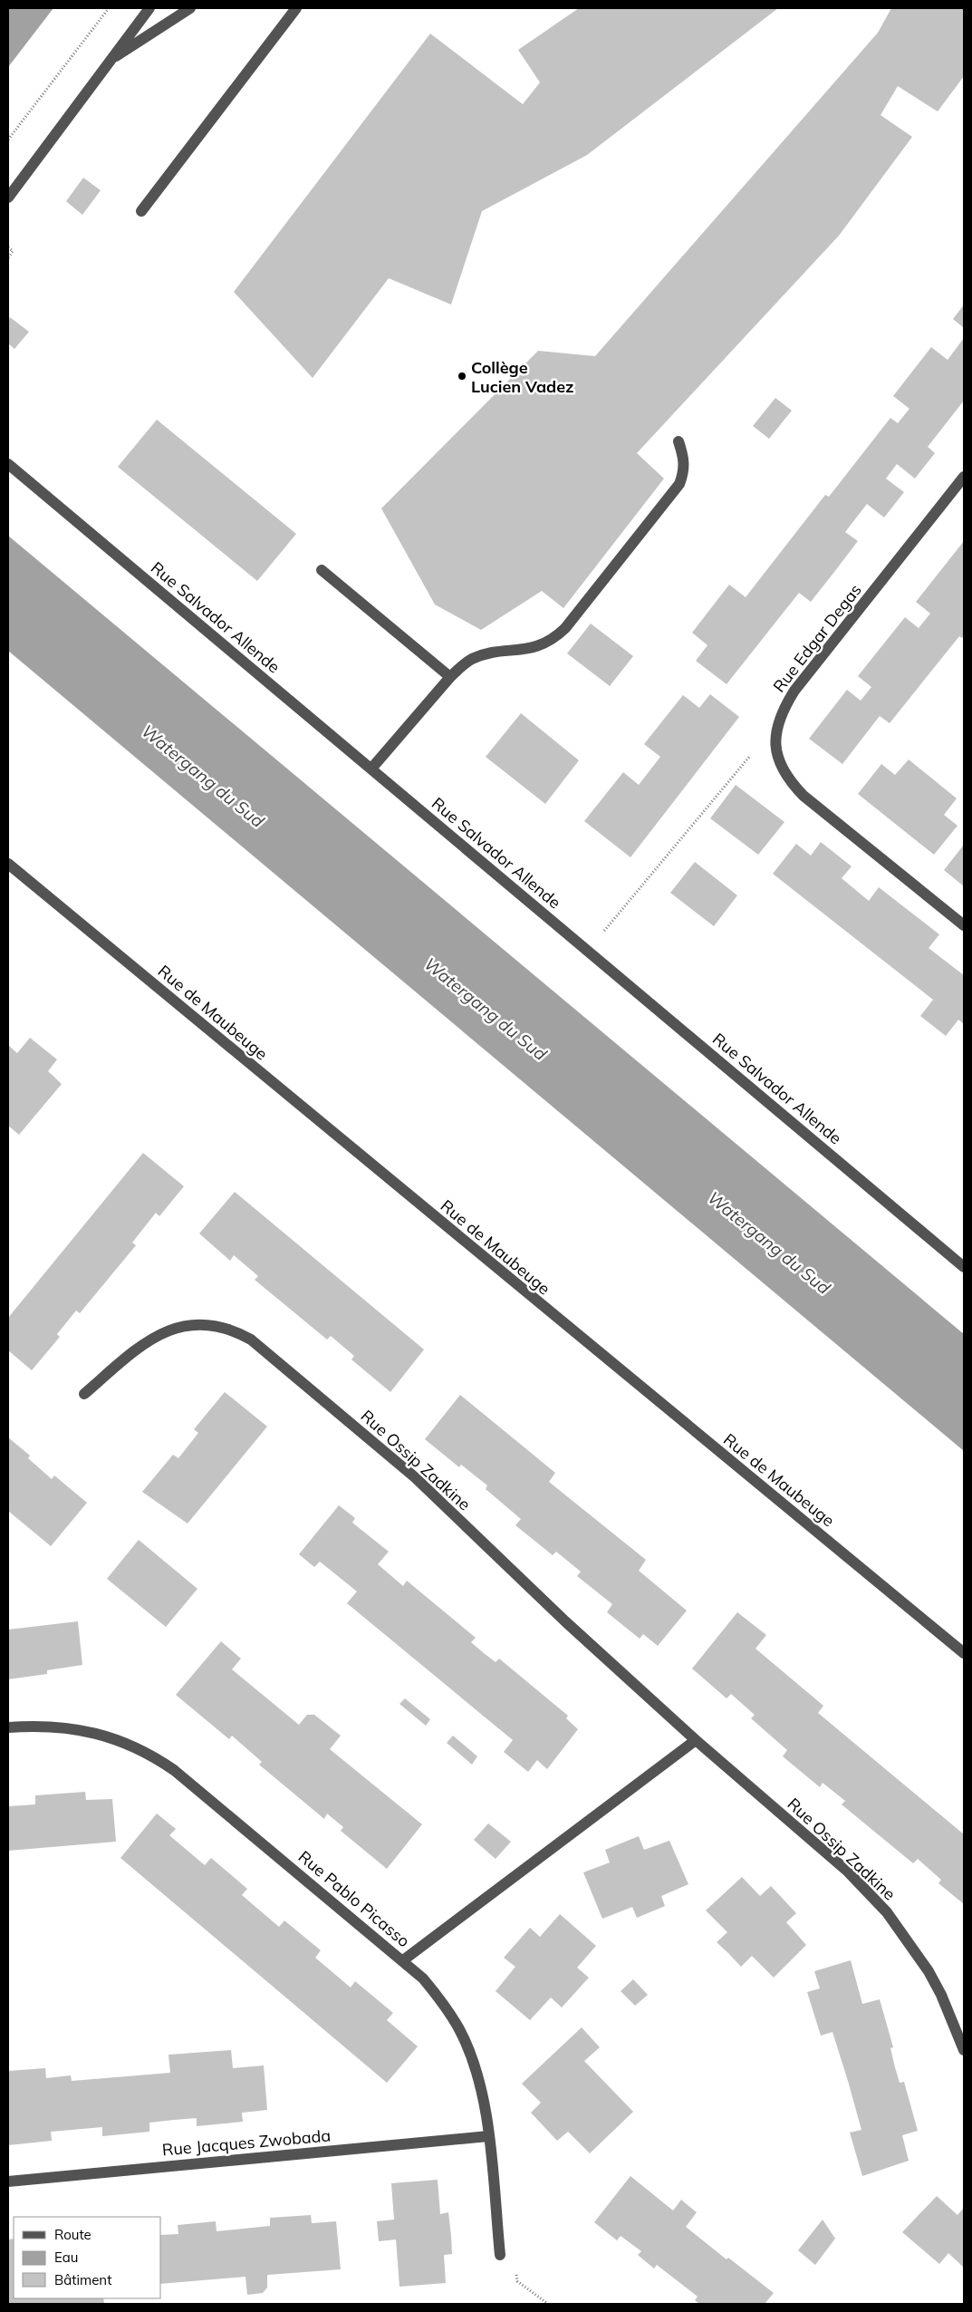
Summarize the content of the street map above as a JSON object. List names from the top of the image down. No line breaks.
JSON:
{"streets":{"street":["Rue Salvador Allende","Rue Edgar Degas","Rue de Maubeuge","Rue Ossip Zadkine","Rue Pablo Picasso","Rue Jacques Zwobada"]},"crossings":[["Rue Pablo Picasso","Rue Jacques Zwobada"]],"water":["Watergang du Sud"],"places":["Collège Lucien Vadez"],"legend":["Route","Eau","Bâtiment"]}
